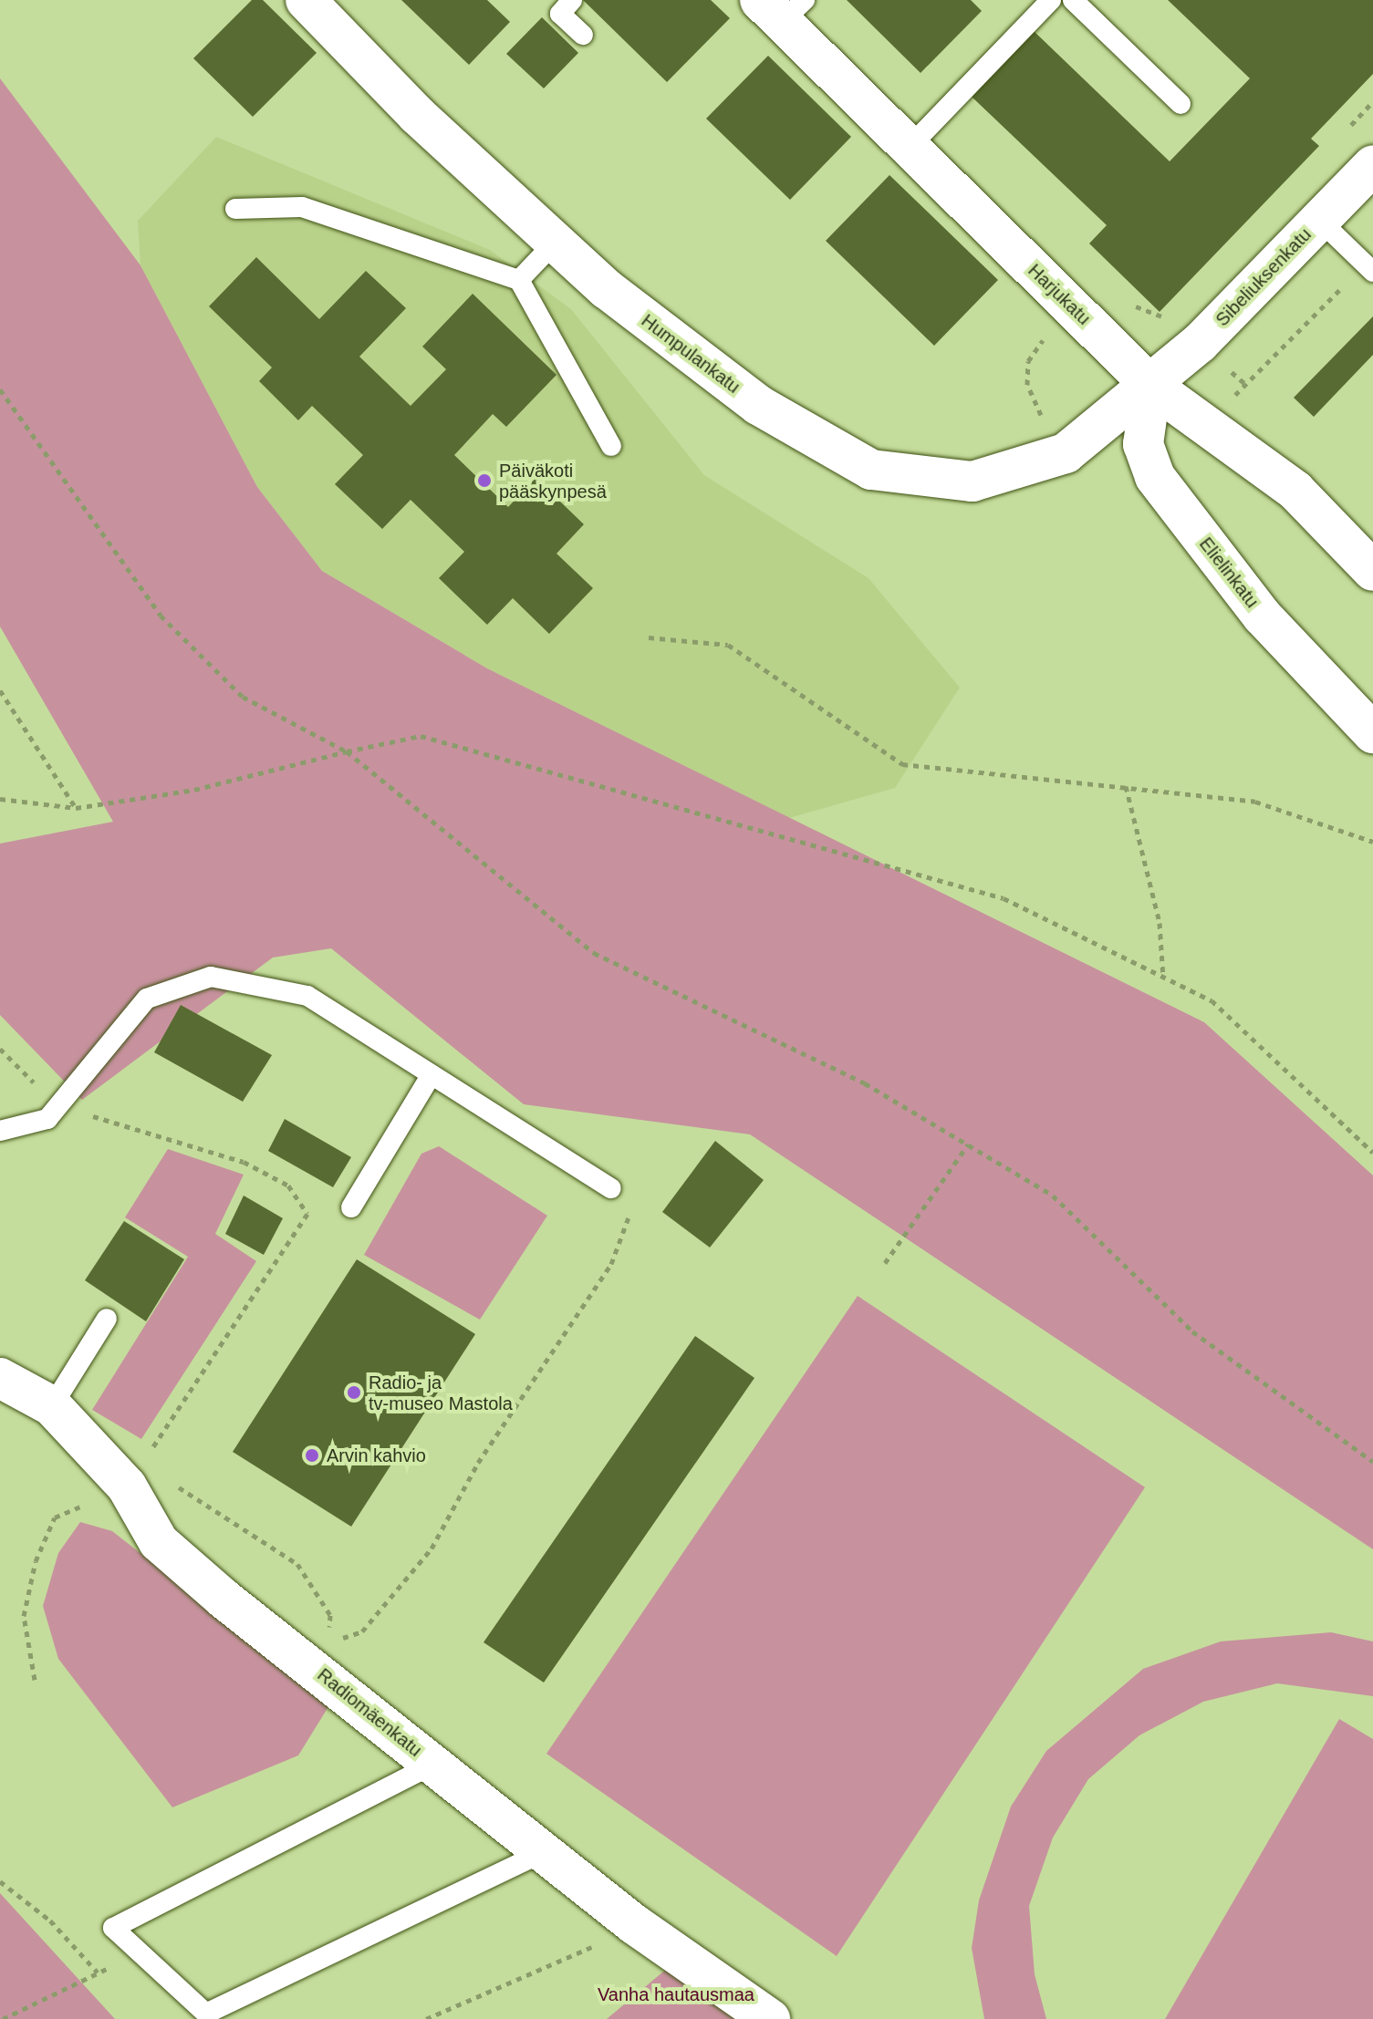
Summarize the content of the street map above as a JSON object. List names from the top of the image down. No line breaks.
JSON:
{"streets":{"street":["Sibeliuksenkatu","Harjukatu","Humpulankatu","Elielinkatu","Radiomäenkatu"]},"crossings":[["Sibeliuksenkatu","Harjukatu"],["Sibeliuksenkatu","Humpulankatu"],["Sibeliuksenkatu","Elielinkatu"],["Harjukatu","Humpulankatu"],["Harjukatu","Elielinkatu"],["Humpulankatu","Elielinkatu"]],"parks":["Vanha hautausmaa"],"places":["Päiväkoti pääskynpesä","Radio- ja tv-museo Mastola","Arvin kahvio"]}
